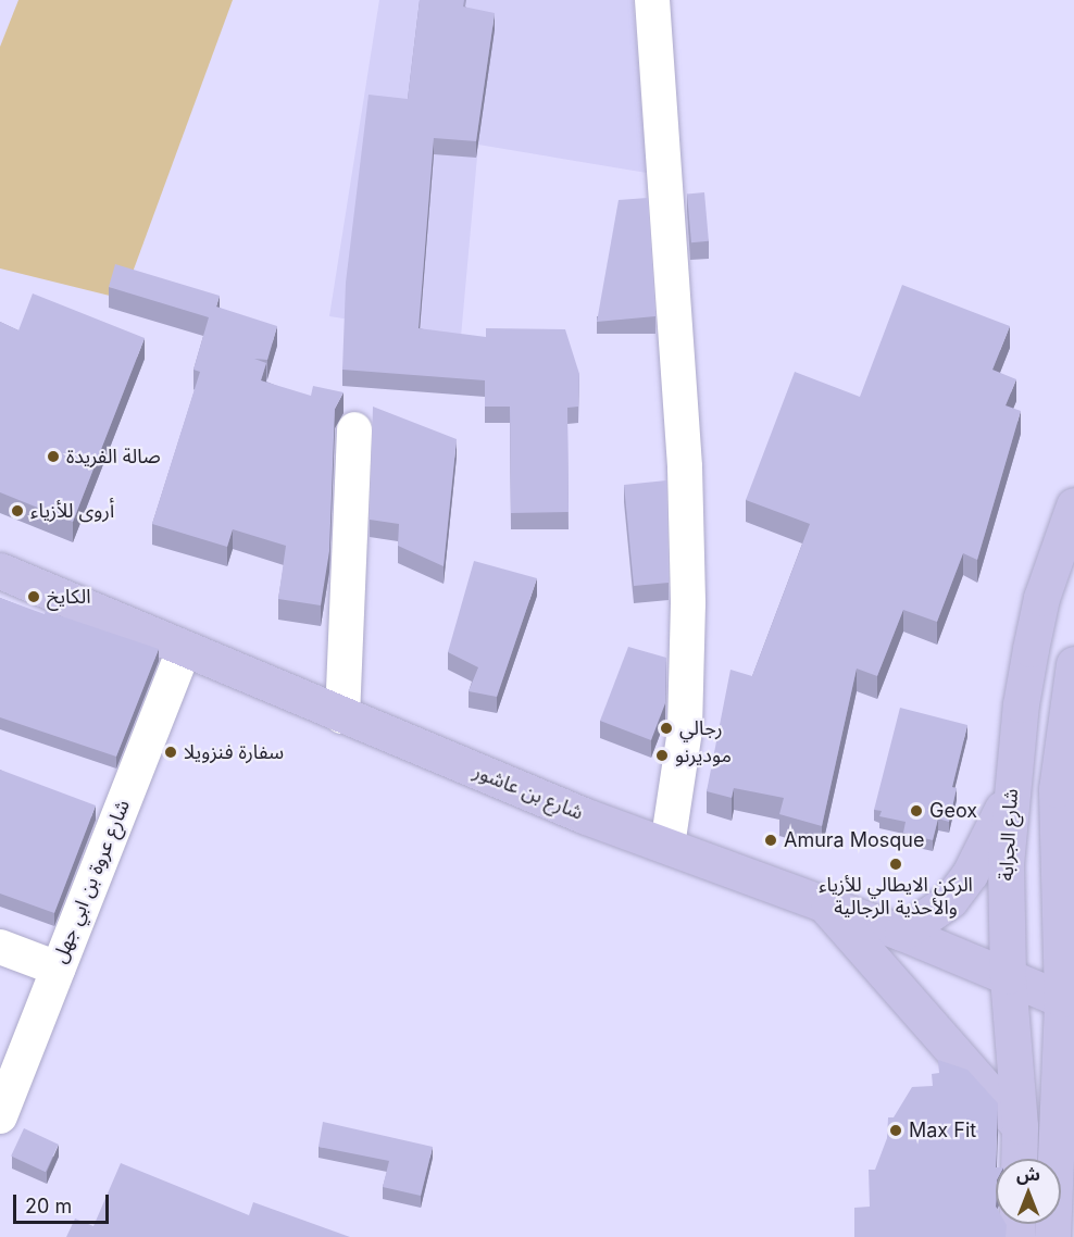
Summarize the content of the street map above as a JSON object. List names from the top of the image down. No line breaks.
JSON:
{"streets":{"main road":["شارع بن عاشور","شارع الجرابة"],"street":["شارع عروة بن ابي جهل"]},"crossings":[["شارع بن عاشور","شارع الجرابة"],["شارع بن عاشور","شارع عروة بن ابي جهل"]],"places":["صالة الفريدة","أروى للأزياء","الكايخ","رجالي","سفارة فنزويلا","موديرنو","Geox","Amura Mosque","الركن الايطالي للأزياء والأحذية الرجالية","Max Fit"],"scale_bar":"20 m","north":"top"}
